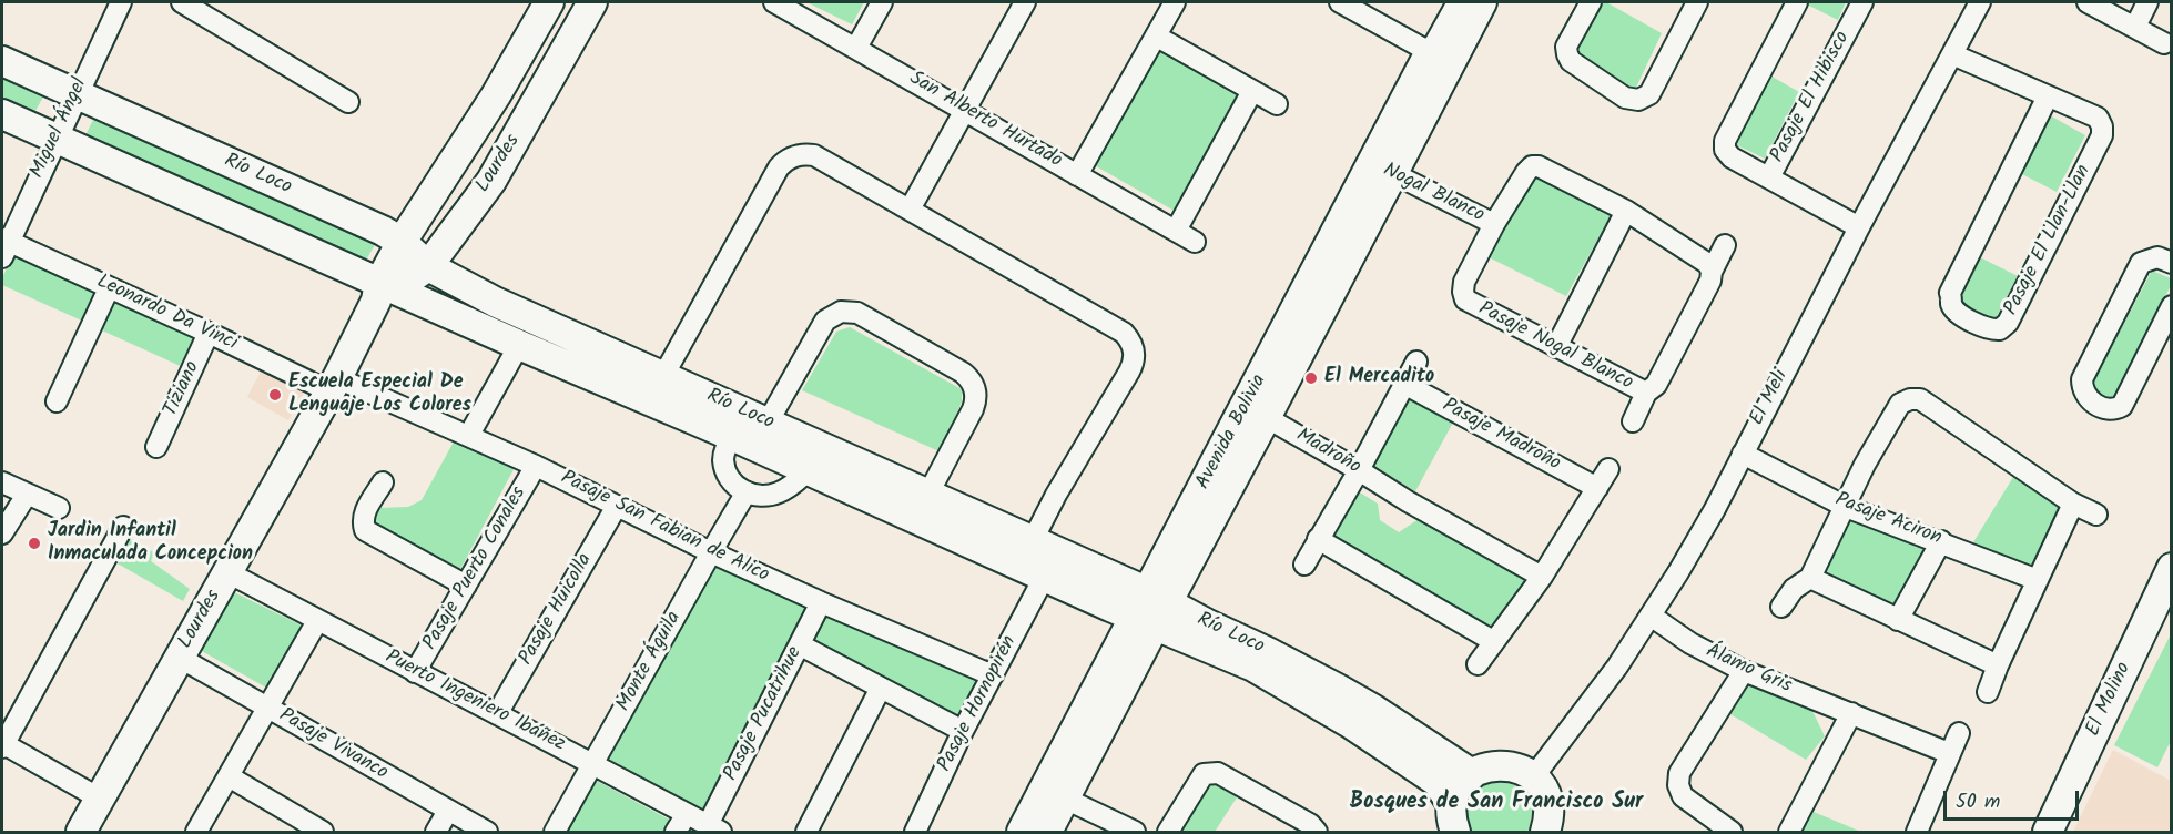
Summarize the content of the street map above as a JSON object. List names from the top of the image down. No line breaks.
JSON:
{"streets":{"street":["Pasaje El Hibisco","San Alberto Hurtado","Miguel Ángel","Lourdes","Río Loco","Nogal Blanco","Pasaje El Llan-Llan","Leonardo Da Vinci","Pasaje Nogal Blanco","Tiziano","El Meli","Avenida Bolivia","Pasaje Madroño","Madroño","Pasaje Aciron","Pasaje San Fabian de Alico","Pasaje Puerto Conales","Pasaje Huicolla","Monte Águila","Álamo Gris","El Molino","Puerto Ingeniero Ibáñez","Pasaje Hornopirén","Pasaje Pucatrihue","Pasaje Vivanco"]},"crossings":[["Miguel Ángel","Río Loco"],["Miguel Ángel","Leonardo Da Vinci"],["Lourdes","Río Loco"],["Lourdes","Leonardo Da Vinci"],["Lourdes","Pasaje San Fabian de Alico"],["Lourdes","Puerto Ingeniero Ibáñez"],["Lourdes","Pasaje Vivanco"],["Río Loco","Avenida Bolivia"],["Río Loco","Pasaje Hornopirén"],["Nogal Blanco","Pasaje Nogal Blanco"],["Nogal Blanco","Avenida Bolivia"],["Leonardo Da Vinci","Tiziano"],["Leonardo Da Vinci","Pasaje San Fabian de Alico"],["El Meli","Pasaje Aciron"],["El Meli","Álamo Gris"],["Avenida Bolivia","Madroño"],["Pasaje San Fabian de Alico","Pasaje Puerto Conales"],["Pasaje San Fabian de Alico","Pasaje Huicolla"],["Pasaje San Fabian de Alico","Monte Águila"],["Pasaje San Fabian de Alico","Pasaje Hornopirén"],["Pasaje San Fabian de Alico","Pasaje Pucatrihue"],["Pasaje Puerto Conales","Puerto Ingeniero Ibáñez"],["Pasaje Huicolla","Puerto Ingeniero Ibáñez"],["Monte Águila","Puerto Ingeniero Ibáñez"],["Puerto Ingeniero Ibáñez","Pasaje Pucatrihue"]],"districts":["Bosques de San Francisco Sur"],"places":["El Mercadito","Escuela Especial De Lenguaje Los Colores","Jardin Infantil Inmaculada Concepcion"],"scale_bar":"50 m"}
